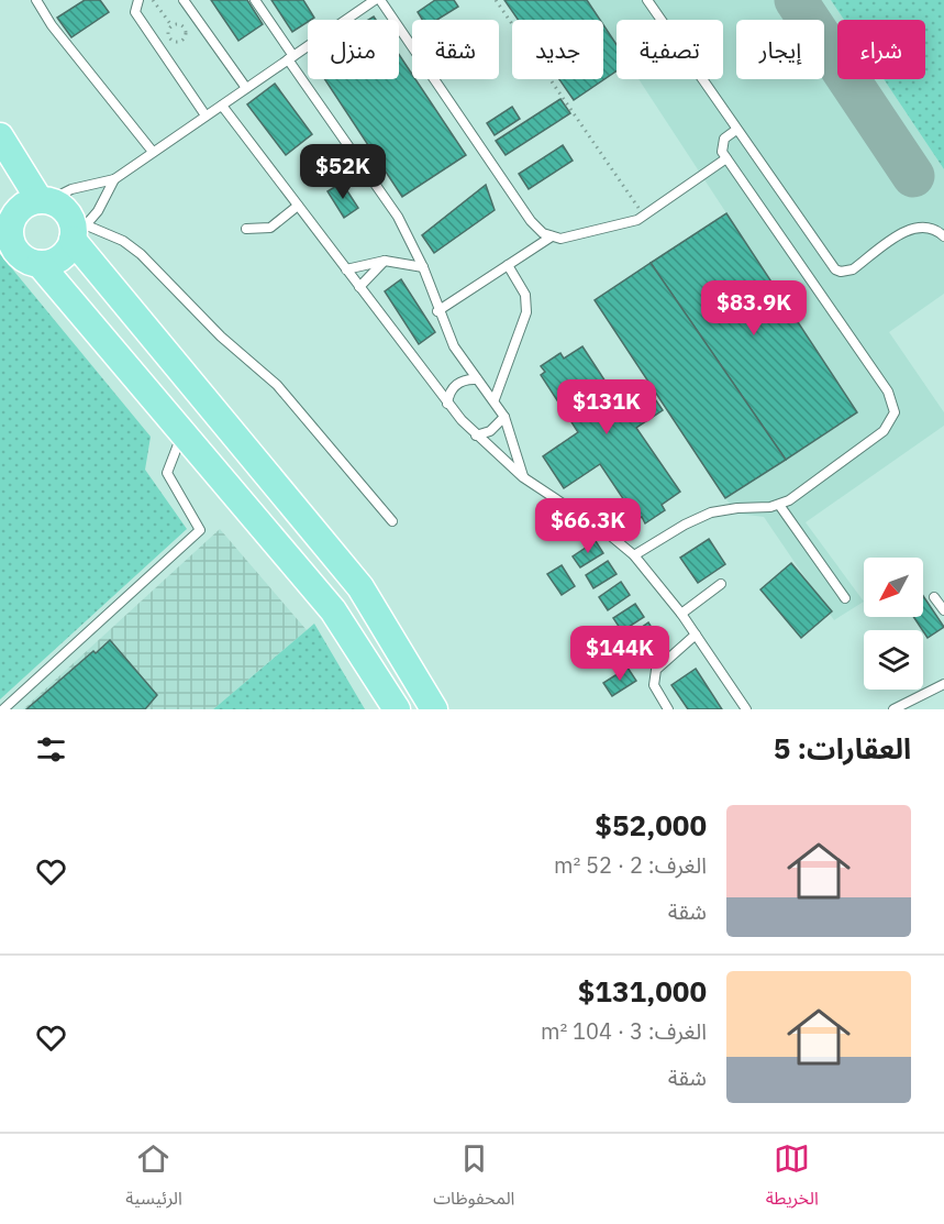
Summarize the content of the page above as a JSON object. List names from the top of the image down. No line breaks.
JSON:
{"north":"bottom left","page":{"chip":["شراء","إيجار","تصفية","جديد","شقة","منزل"],"price":["$52K","$83.9K","$131K","$66.3K","$144K"],"heading":"العقارات: 5","list":[{"name":"$52,000","note":"الغرف: 2 · 52 m² · شقة"},{"name":"$131,000","note":"الغرف: 3 · 104 m² · شقة"}],"tabs":["الخريطة","المحفوظات","الرئيسية"]}}
